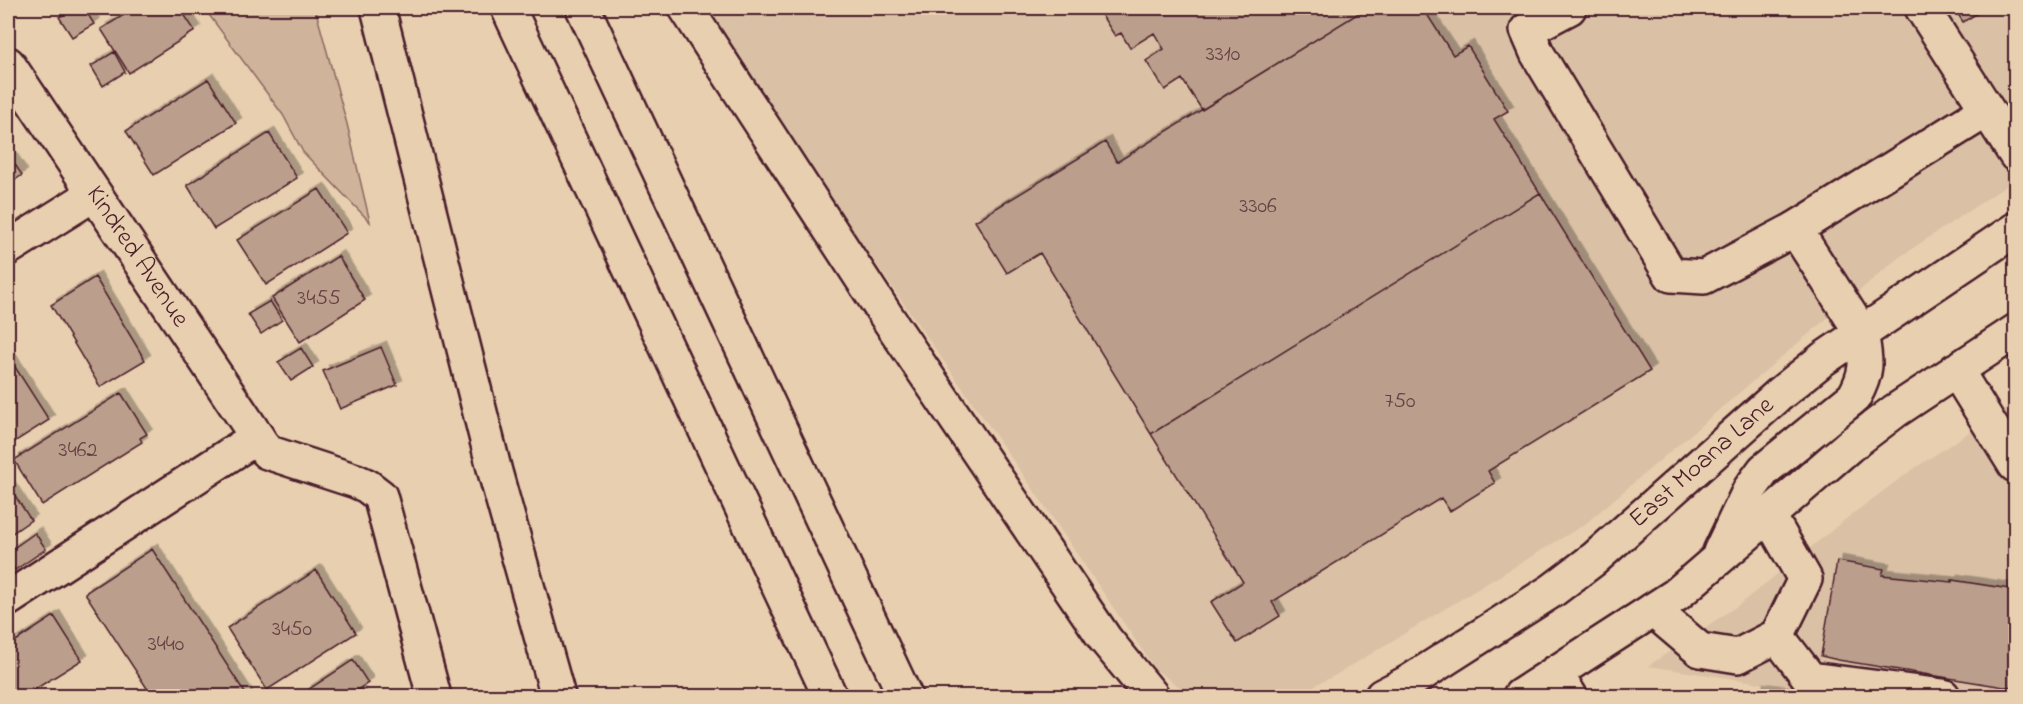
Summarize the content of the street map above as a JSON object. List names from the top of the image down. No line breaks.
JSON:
{"streets":{"main road":["Kindred Avenue","East Moana Lane"]},"house_numbers":["3310","3306","3455","750","3462","3450","3440"]}
